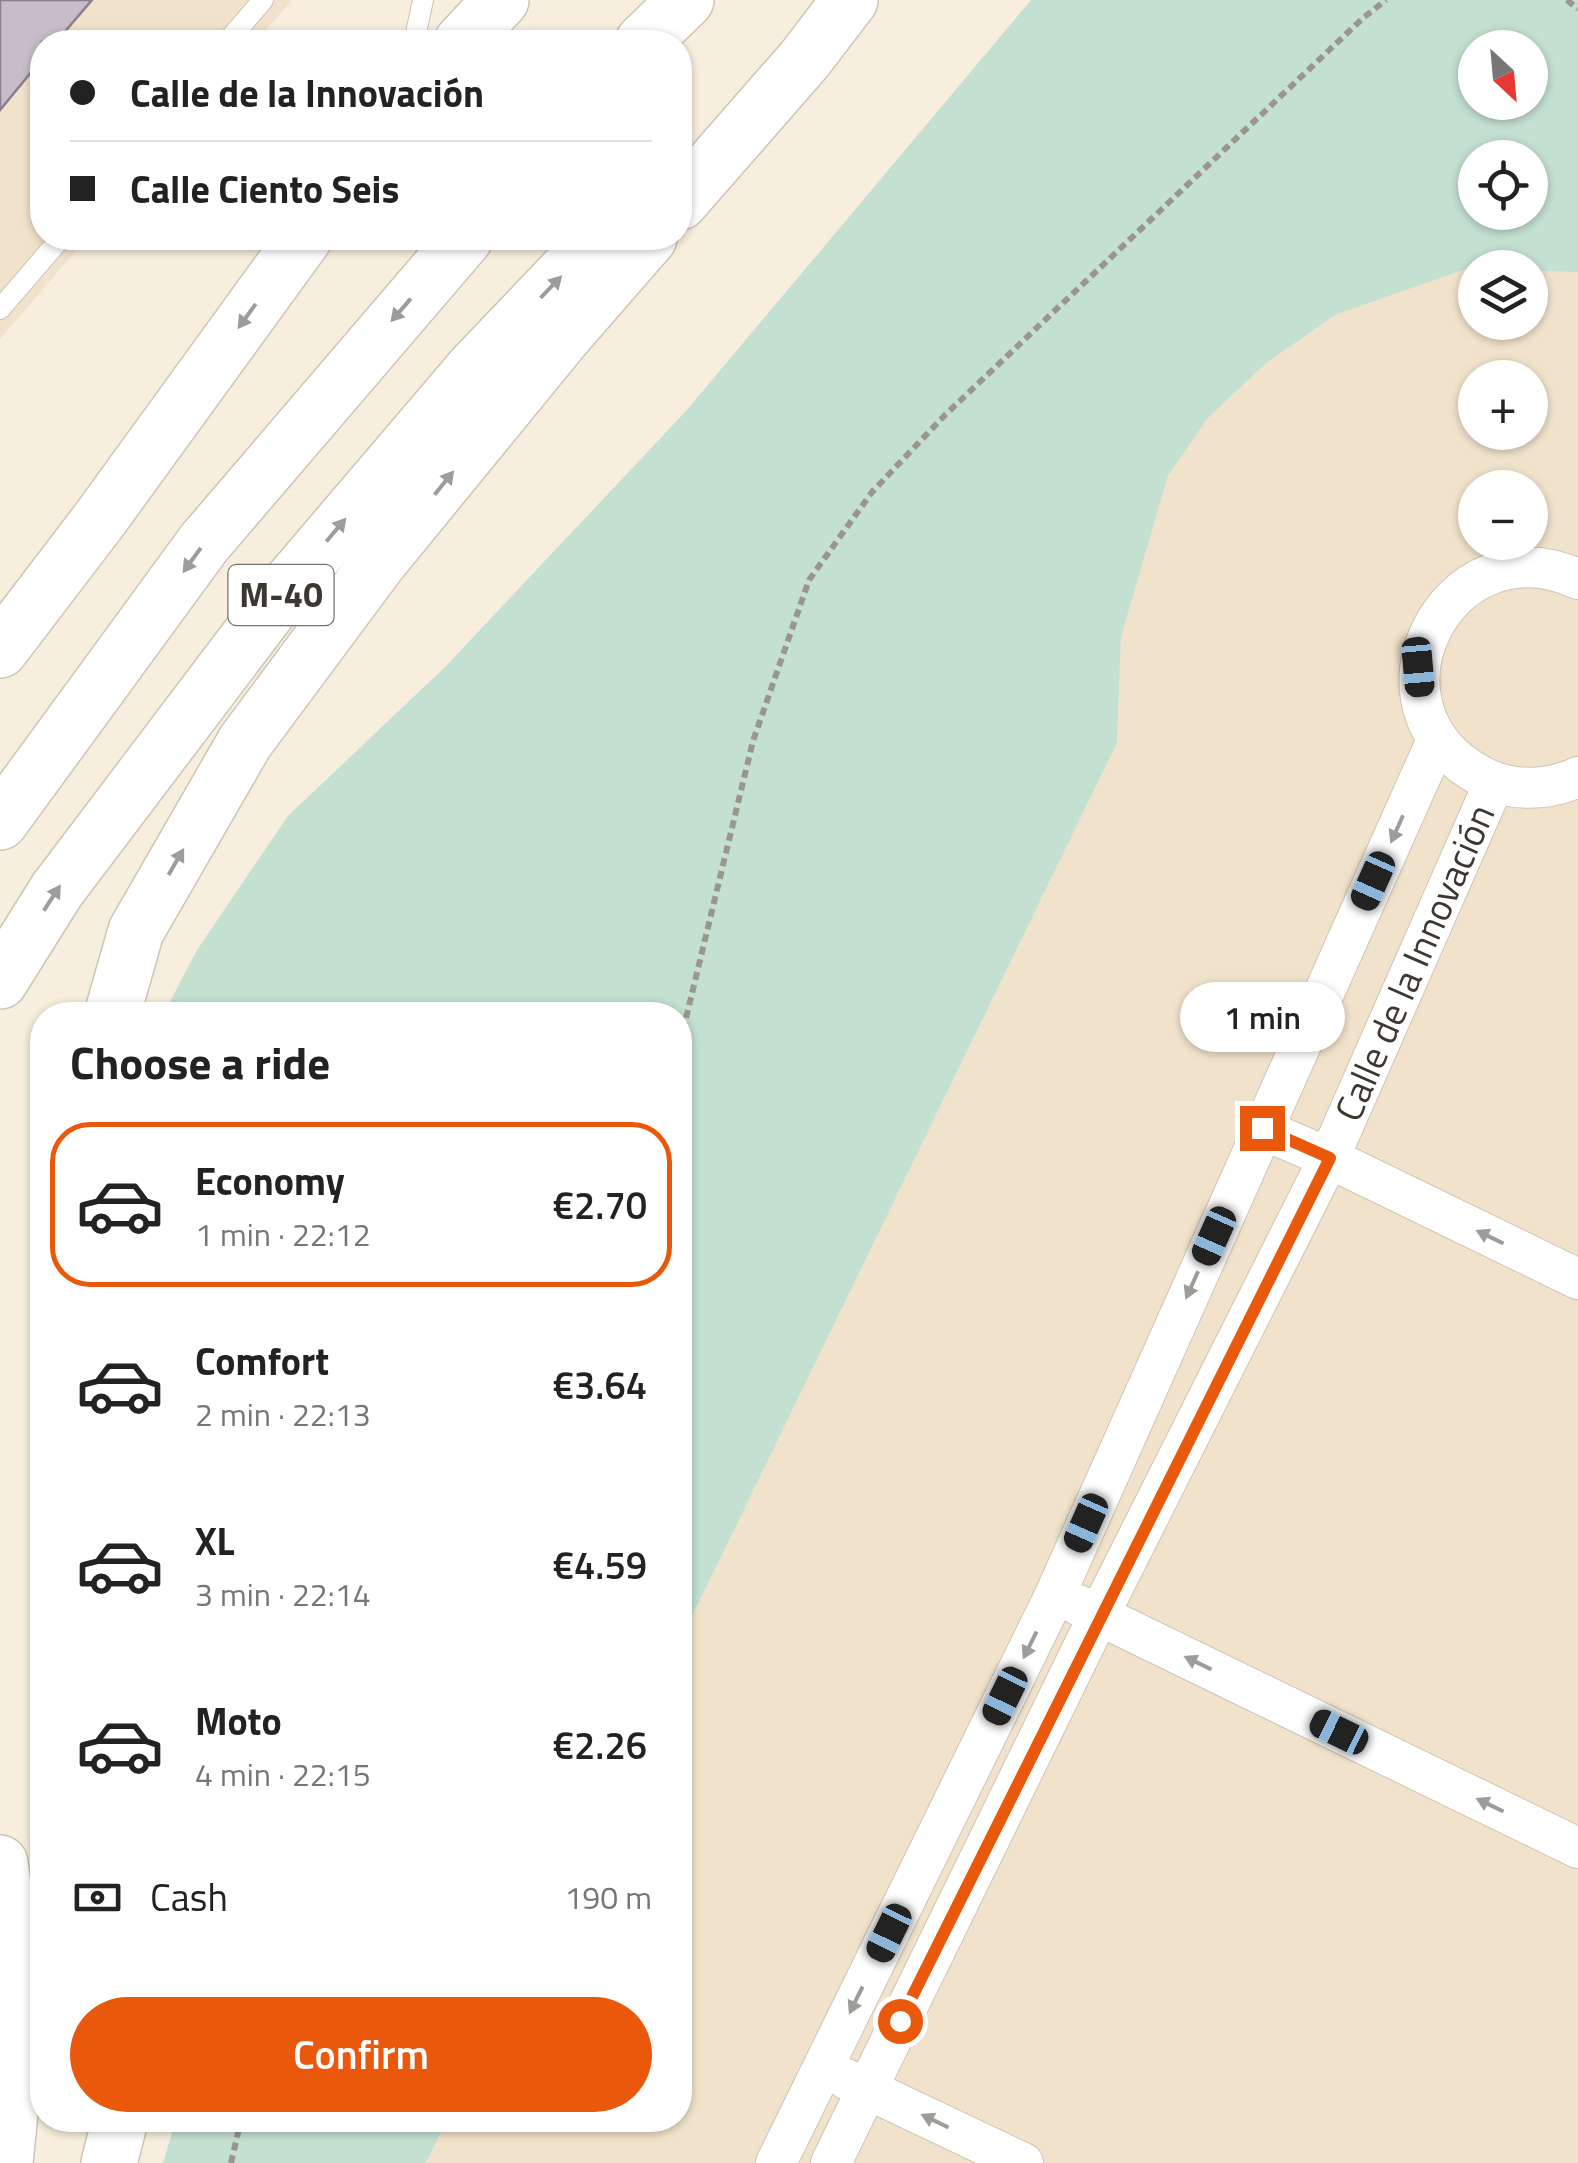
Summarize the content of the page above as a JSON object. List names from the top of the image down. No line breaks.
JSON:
{"streets":{"highway":["M-40"],"street":["Calle de la Innovación"]},"north":"bottom right","page":{"map_buttons":["+","−"],"banner":["Calle de la Innovación","Calle Ciento Seis"],"bubble":"1 min","heading":"Choose a ride","list":[{"name":"Economy","note":"1 min · 22:12","value":"€2.70"},{"name":"Comfort","note":"2 min · 22:13","value":"€3.64"},{"name":"XL","note":"3 min · 22:14","value":"€4.59"},{"name":"Moto","note":"4 min · 22:15","value":"€2.26"}],"pay":["Cash","190 m"],"buttons":"Confirm"}}
